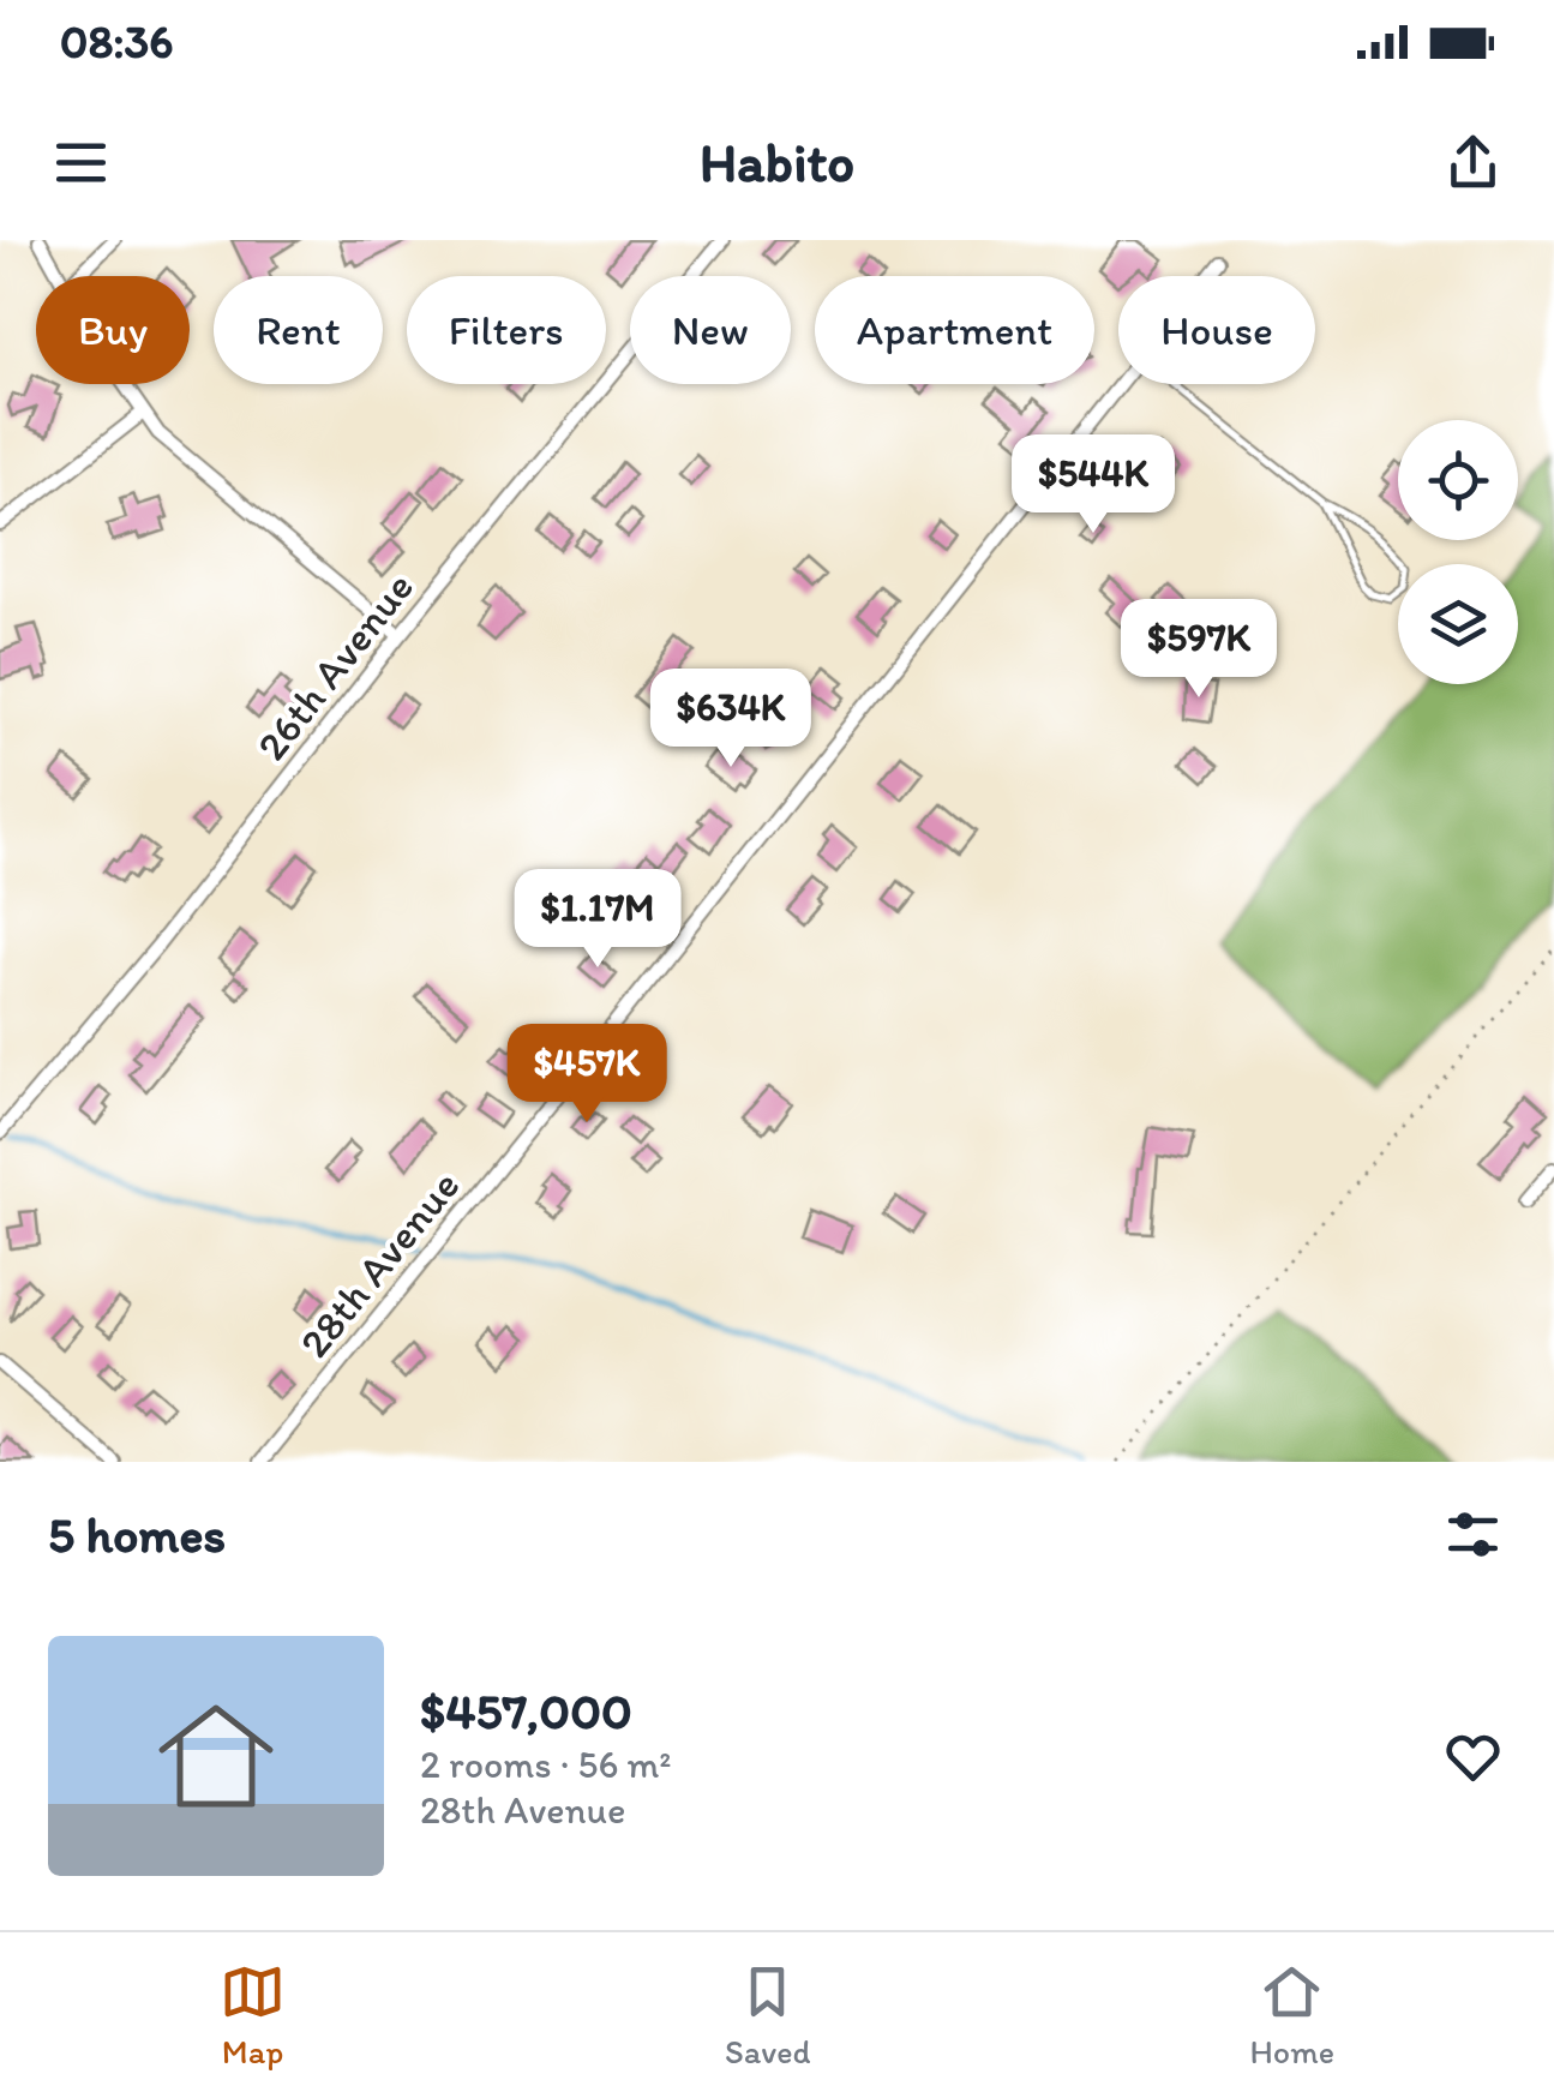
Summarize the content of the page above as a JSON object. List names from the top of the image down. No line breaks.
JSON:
{"streets":{"street":["26th Avenue","28th Avenue"]},"page":{"status":"08:36","header":"Habito","chip":["Buy","Rent","Filters","New","Apartment","House"],"price":["$544K","$597K","$634K","$1.17M","$457K"],"heading":"5 homes","list":[{"name":"$457,000","note":"2 rooms · 56 m² · 28th Avenue"}],"tabs":["Map","Saved","Home"]}}
